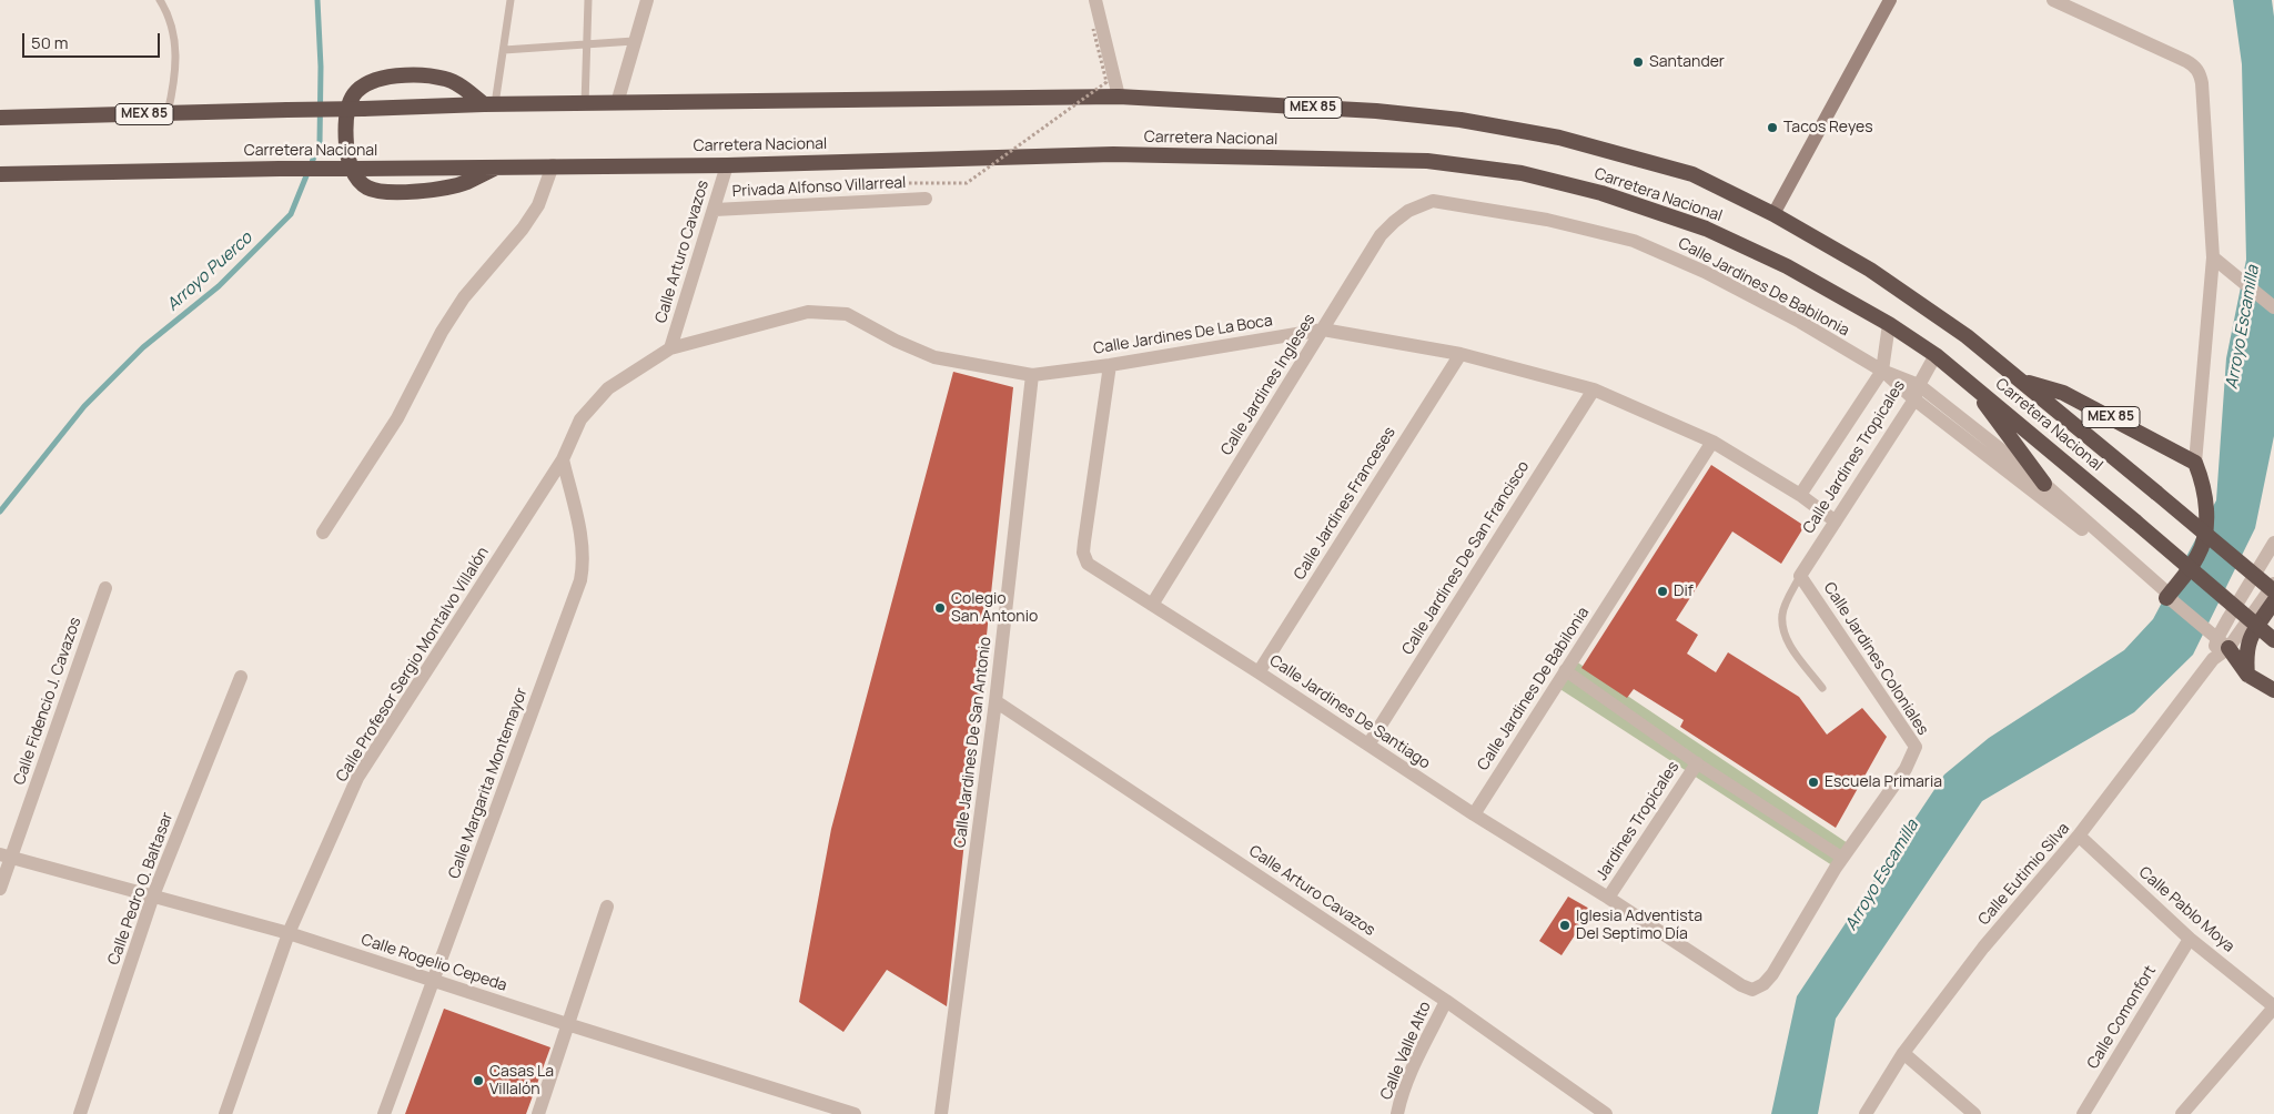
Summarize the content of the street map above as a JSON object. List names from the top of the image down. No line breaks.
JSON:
{"streets":{"highway":["MEX 85","Carretera Nacional"],"street":["Privada Alfonso Villarreal","Calle Arturo Cavazos","Calle Jardines De Babilonia","Calle Jardines De La Boca","Calle Jardines Ingleses","Calle Jardines Tropicales","Calle Jardines Franceses","Calle Jardines De San Francisco","Calle Jardines Coloniales","Calle Profesor Sergio Montalvo Villalón","Calle Fidencio J. Cavazos","Calle Jardines De Santiago","Calle Jardines De San Antonio","Calle Margarita Montemayor","Jardines Tropicales","Calle Eutimio Silva","Calle Pedro O. Baltasar","Calle Pablo Moya","Calle Rogelio Cepeda","Calle Comonfort","Calle Valle Alto"]},"crossings":[["MEX 85","Carretera Nacional"],["Carretera Nacional","Calle Arturo Cavazos"],["Carretera Nacional","Calle Jardines Tropicales"],["Privada Alfonso Villarreal","Calle Arturo Cavazos"],["Calle Arturo Cavazos","Calle Jardines De La Boca"],["Calle Arturo Cavazos","Calle Jardines De San Antonio"],["Calle Arturo Cavazos","Calle Valle Alto"],["Calle Jardines De Babilonia","Calle Jardines De La Boca"],["Calle Jardines De Babilonia","Calle Jardines Ingleses"],["Calle Jardines De Babilonia","Calle Jardines Tropicales"],["Calle Jardines De Babilonia","Calle Jardines De Santiago"],["Calle Jardines De La Boca","Calle Jardines Ingleses"],["Calle Jardines De La Boca","Calle Jardines Tropicales"],["Calle Jardines De La Boca","Calle Jardines Franceses"],["Calle Jardines De La Boca","Calle Jardines De San Francisco"],["Calle Jardines De La Boca","Calle Profesor Sergio Montalvo Villalón"],["Calle Jardines De La Boca","Calle Jardines De Santiago"],["Calle Jardines De La Boca","Calle Jardines De San Antonio"],["Calle Jardines De La Boca","Calle Margarita Montemayor"],["Calle Jardines Ingleses","Calle Jardines De Santiago"],["Calle Jardines Tropicales","Calle Jardines Coloniales"],["Calle Jardines Franceses","Calle Jardines De Santiago"],["Calle Jardines De San Francisco","Calle Jardines De Santiago"],["Calle Jardines Coloniales","Calle Jardines De Santiago"],["Calle Profesor Sergio Montalvo Villalón","Calle Margarita Montemayor"],["Calle Profesor Sergio Montalvo Villalón","Calle Rogelio Cepeda"],["Calle Fidencio J. Cavazos","Calle Rogelio Cepeda"],["Calle Jardines De Santiago","Jardines Tropicales"],["Calle Margarita Montemayor","Calle Rogelio Cepeda"],["Calle Eutimio Silva","Calle Pablo Moya"],["Calle Pedro O. Baltasar","Calle Rogelio Cepeda"],["Calle Pablo Moya","Calle Comonfort"]],"water":["Arroyo Puerco","Arroyo Escamilla"],"places":["Santander","Tacos Reyes","Dif","Colegio San Antonio","Escuela Primaria","Iglesia Adventista Del Septimo Día","Casas La Villalón"],"scale_bar":"50 m"}
